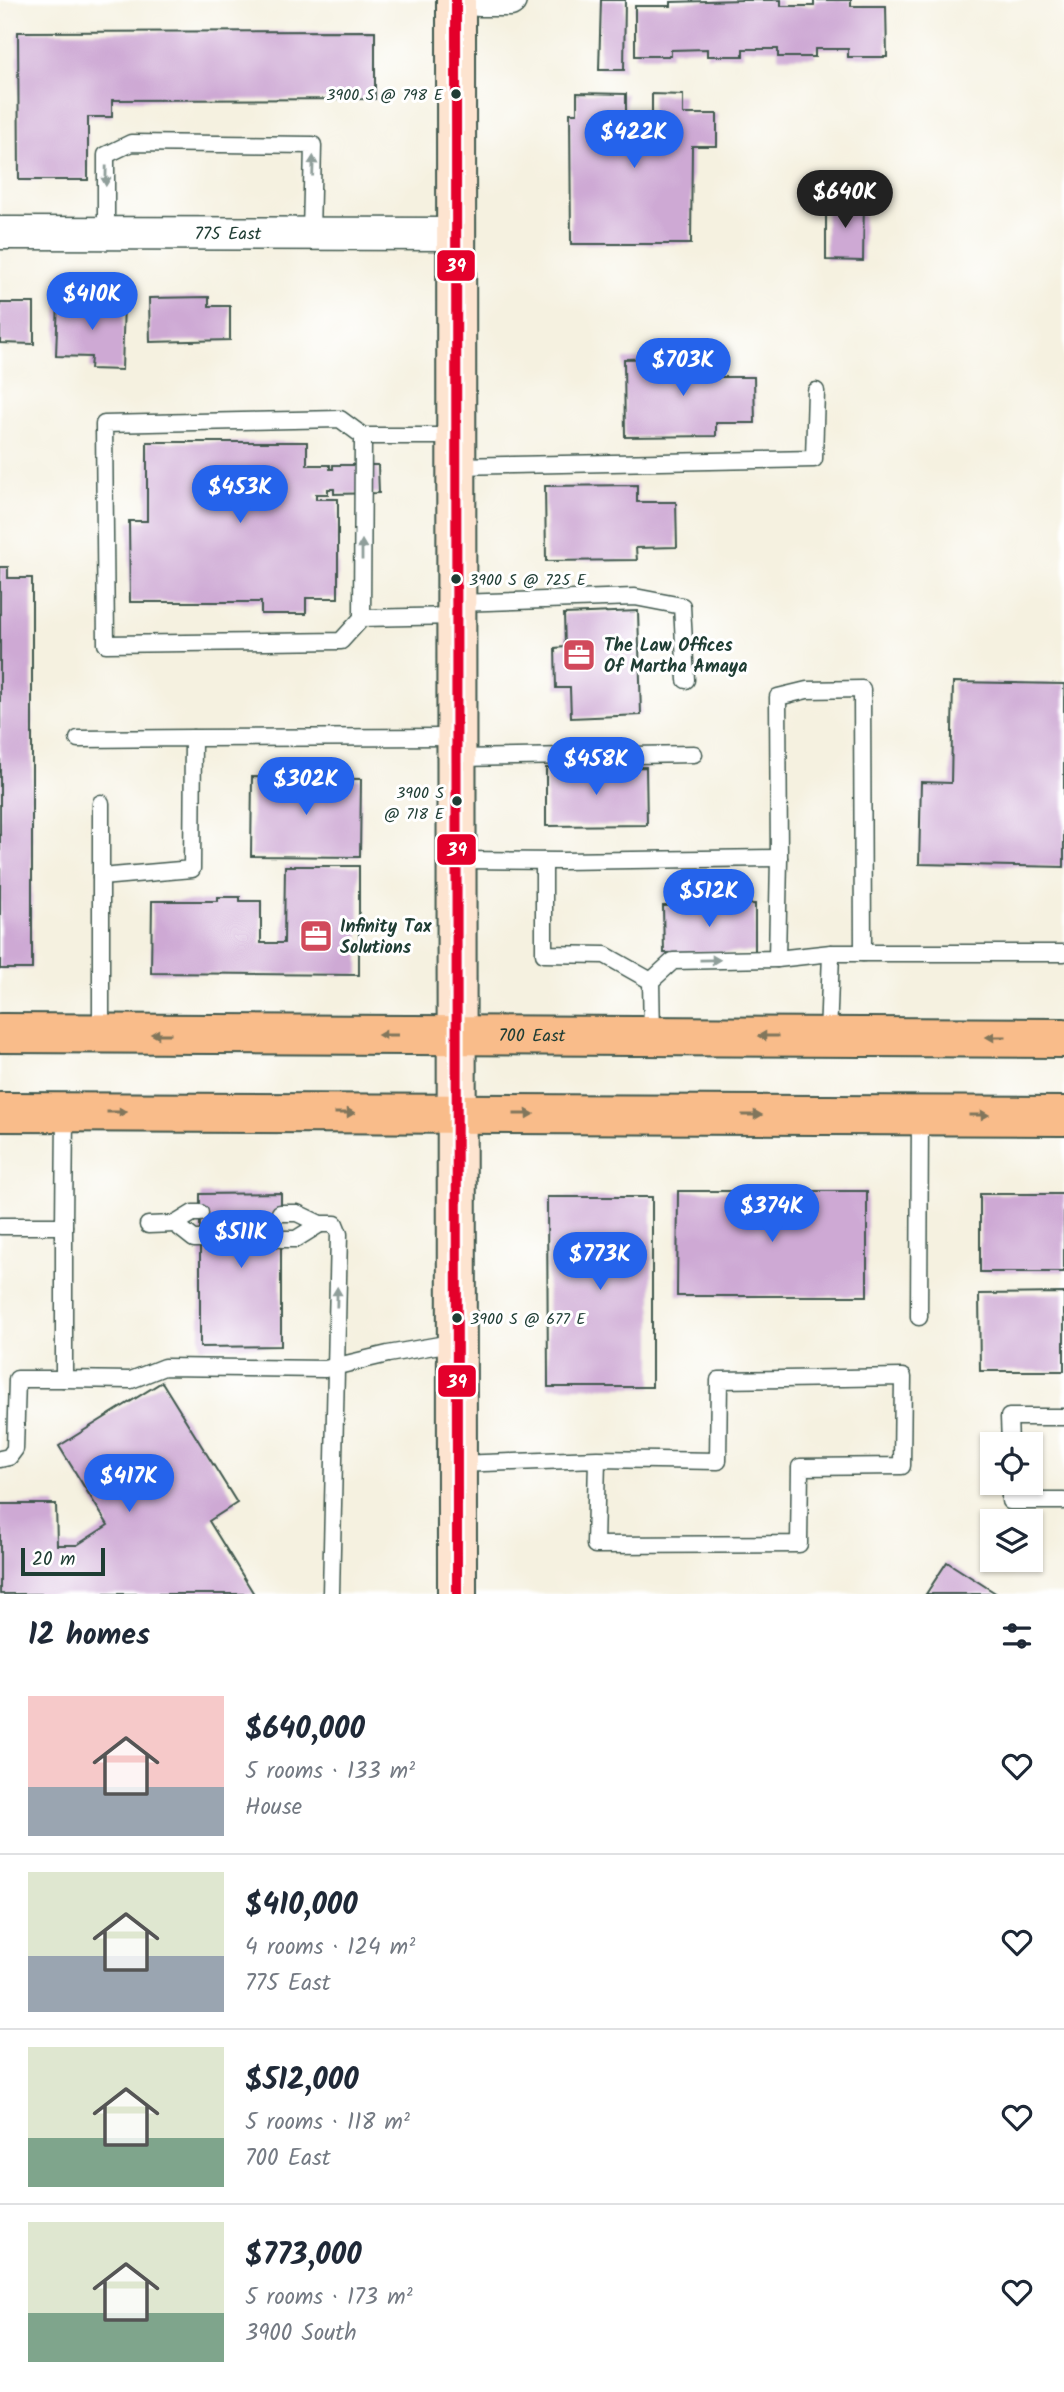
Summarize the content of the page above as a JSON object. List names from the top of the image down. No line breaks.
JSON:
{"streets":{"main road":["700 East"],"street":["775 East"]},"places":{"other":["3900 S @ 798 E","3900 S @ 725 E","3900 S @ 718 E","3900 S @ 677 E"],"office":["The Law Offices Of Martha Amaya","Infinity Tax Solutions"]},"lines":["transit line 39"],"scale_bar":"20 m","page":{"price":["$422K","$640K","$410K","$703K","$453K","$458K","$302K","$512K","$374K","$511K","$773K","$417K"],"scale":"20 m","heading":"12 homes","list":[{"name":"$640,000","note":"5 rooms · 133 m² · House"},{"name":"$410,000","note":"4 rooms · 124 m² · 775 East"},{"name":"$512,000","note":"5 rooms · 118 m² · 700 East"},{"name":"$773,000","note":"5 rooms · 173 m² · 3900 South"}]}}
